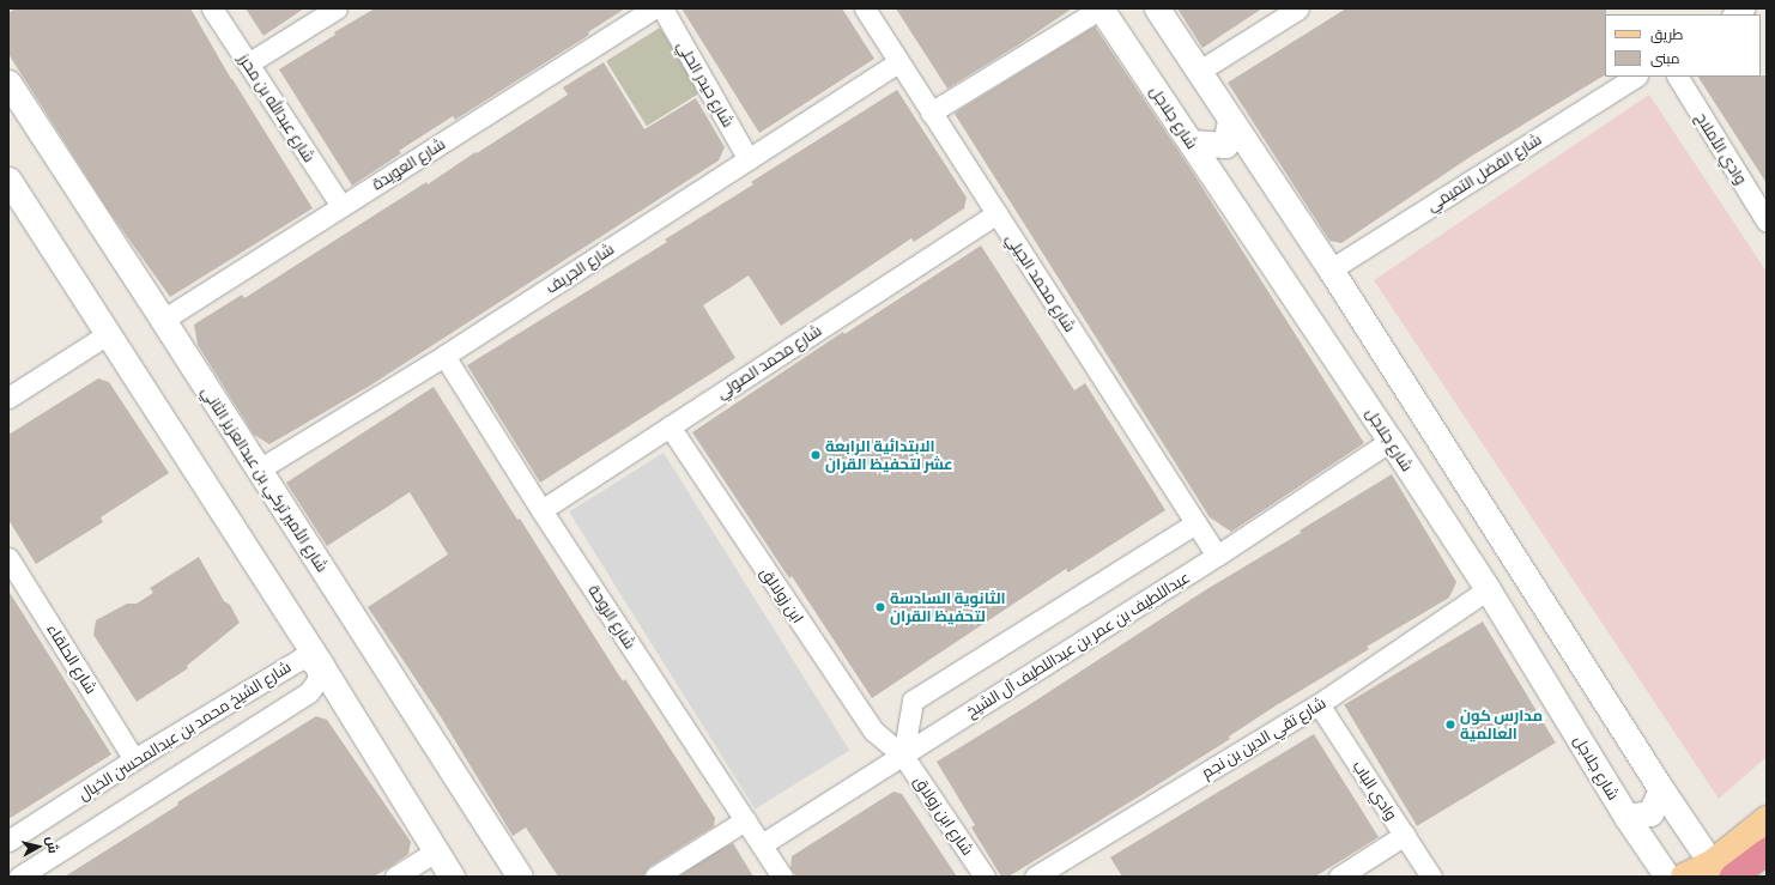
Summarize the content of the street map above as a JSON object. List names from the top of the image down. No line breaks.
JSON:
{"streets":{"street":["شارع حيدر الحلي","شارع عبدالله بن محرز","شارع جلاجل","وادي الأملاح","شارع العويدة","شارع الفضل التميمي","شارع الجريف","شارع محمد الجيلي","شارع محمد الصولي","شارع الأمير تركي بن عبدالعزيز الثاني","ابن زولالق","شارع الروحة","عبداللطيف بن عمر بن عبداللطيف آل الشيخ","شارع الحلقاء","شارع الشيخ محمد بن عبدالمحسن الخيال","شارع تقي الدين بن نجم","وادي الباب","شارع ابن زولاق"]},"crossings":[["شارع حيدر الحلي","شارع الجريف"],["شارع عبدالله بن محرز","شارع العويدة"],["شارع جلاجل","عبداللطيف بن عمر بن عبداللطيف آل الشيخ"],["شارع جلاجل","شارع تقي الدين بن نجم"],["شارع العويدة","شارع الأمير تركي بن عبدالعزيز الثاني"],["شارع الجريف","شارع محمد الجيلي"],["شارع الجريف","شارع الأمير تركي بن عبدالعزيز الثاني"],["شارع الجريف","شارع الروحة"],["شارع محمد الجيلي","شارع محمد الصولي"],["شارع محمد الجيلي","عبداللطيف بن عمر بن عبداللطيف آل الشيخ"],["شارع محمد الصولي","ابن زولالق"],["شارع محمد الصولي","شارع الروحة"],["ابن زولالق","عبداللطيف بن عمر بن عبداللطيف آل الشيخ"],["ابن زولالق","شارع ابن زولاق"],["شارع الروحة","عبداللطيف بن عمر بن عبداللطيف آل الشيخ"],["عبداللطيف بن عمر بن عبداللطيف آل الشيخ","شارع ابن زولاق"],["شارع الحلقاء","شارع الشيخ محمد بن عبدالمحسن الخيال"],["شارع تقي الدين بن نجم","وادي الباب"]],"places":["الابتدائية الرابعة عشر لتحفيظ القران","الثانوية السادسة لتحفيظ القران","مدارس كون العالمية"],"legend":["طريق","مبنى"],"north":"right"}
